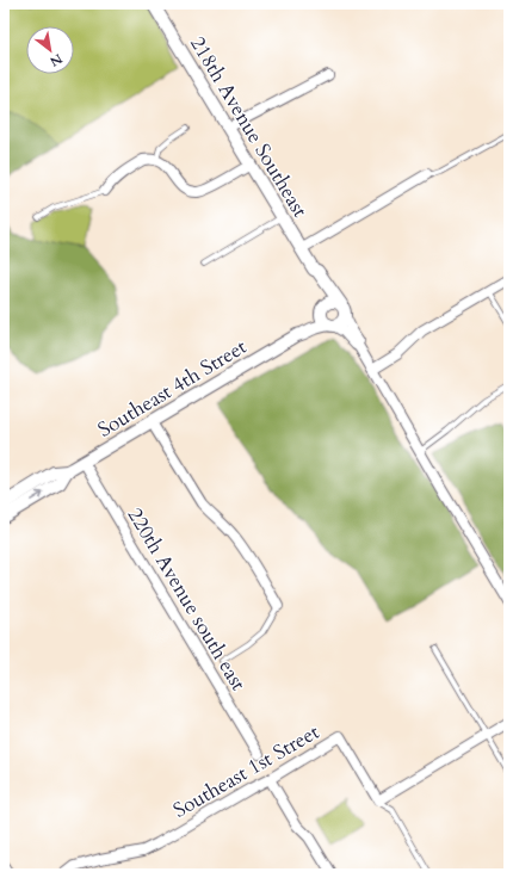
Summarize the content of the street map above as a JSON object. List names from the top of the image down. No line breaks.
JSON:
{"streets":{"street":["218th Avenue Southeast","Southeast 4th Street","220th Avenue south east","Southeast 1st Street"]},"crossings":[["218th Avenue Southeast","Southeast 4th Street"],["Southeast 4th Street","220th Avenue south east"]],"north":"bottom right"}
